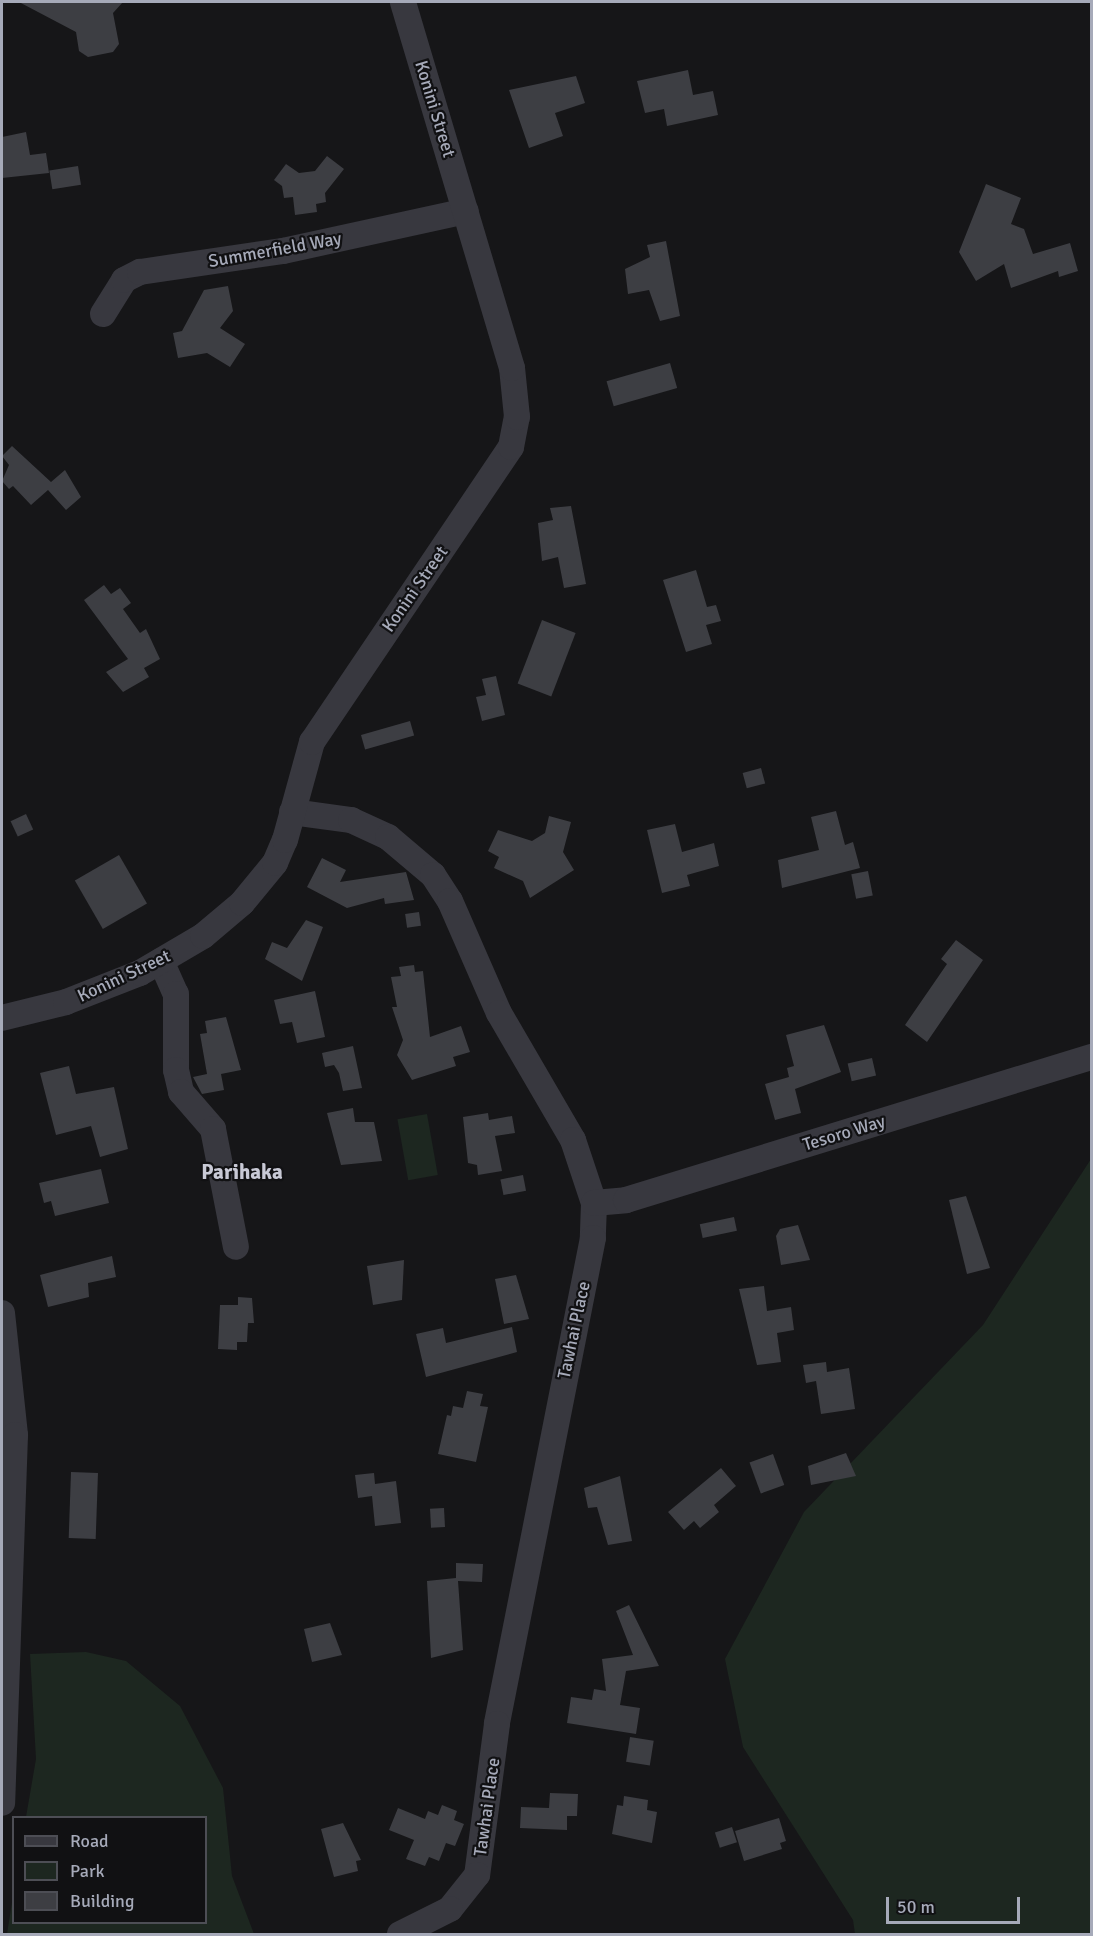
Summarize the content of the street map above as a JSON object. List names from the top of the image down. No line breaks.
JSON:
{"streets":{"street":["Konini Street","Summerfield Way","Tesoro Way","Tawhai Place"]},"crossings":[["Konini Street","Summerfield Way"],["Konini Street","Tawhai Place"],["Tesoro Way","Tawhai Place"]],"districts":["Parihaka"],"legend":["Road","Park","Building"],"scale_bar":"50 m"}
